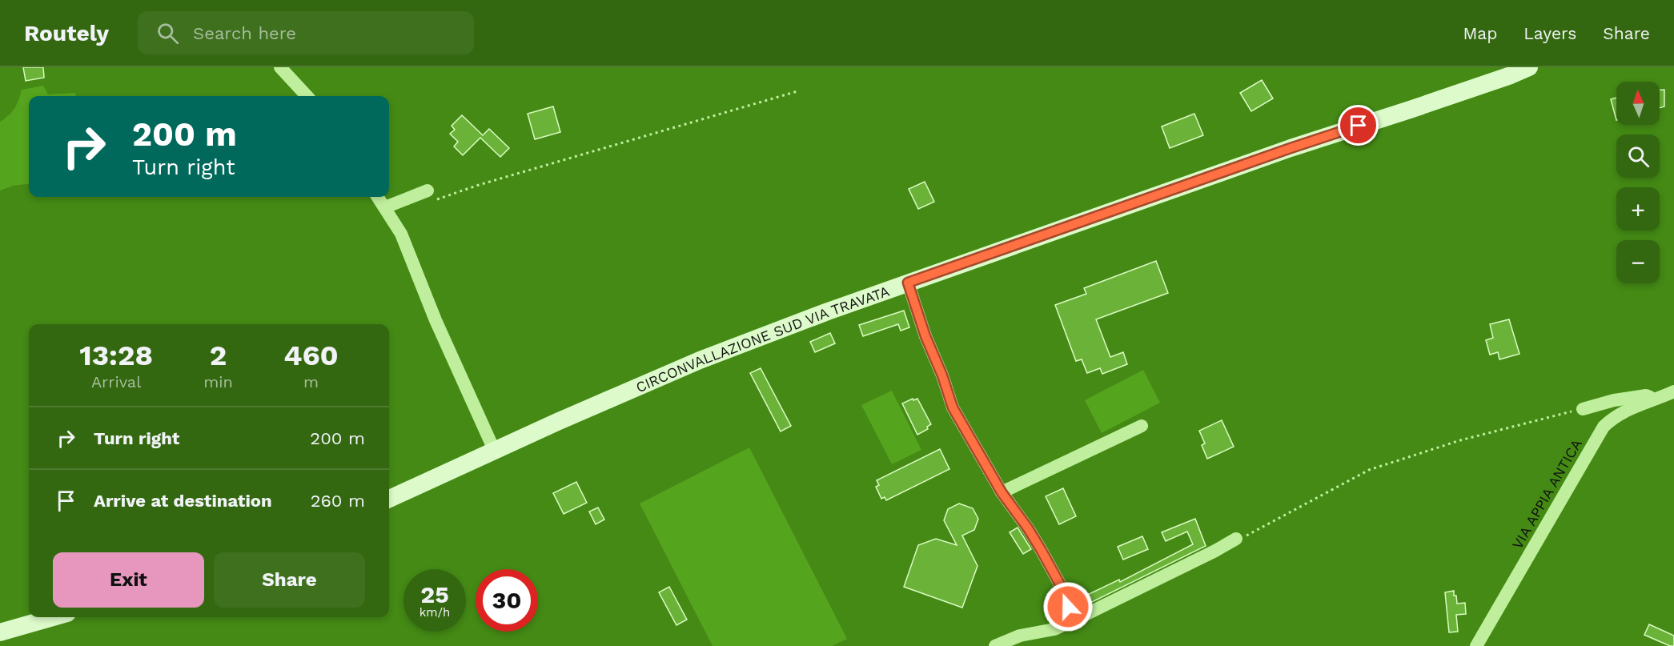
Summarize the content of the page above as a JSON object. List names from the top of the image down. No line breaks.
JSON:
{"streets":{"street":["CIRCONVALLAZIONE SUD VIA TRAVATA","VIA APPIA ANTICA"]},"north":"top","page":{"header":"Routely","search":"Search here","nav":["Map","Layers","Share"],"map_buttons":["+","−"],"turn":["200 m","Turn right"],"eta":["13:28","Arrival","2","min","460","m"],"list":[{"name":"Turn right","value":"200 m"},{"name":"Arrive at destination","value":"260 m"}],"buttons":["Exit","Share"],"speed":"25 km/h","limit":"30"}}
